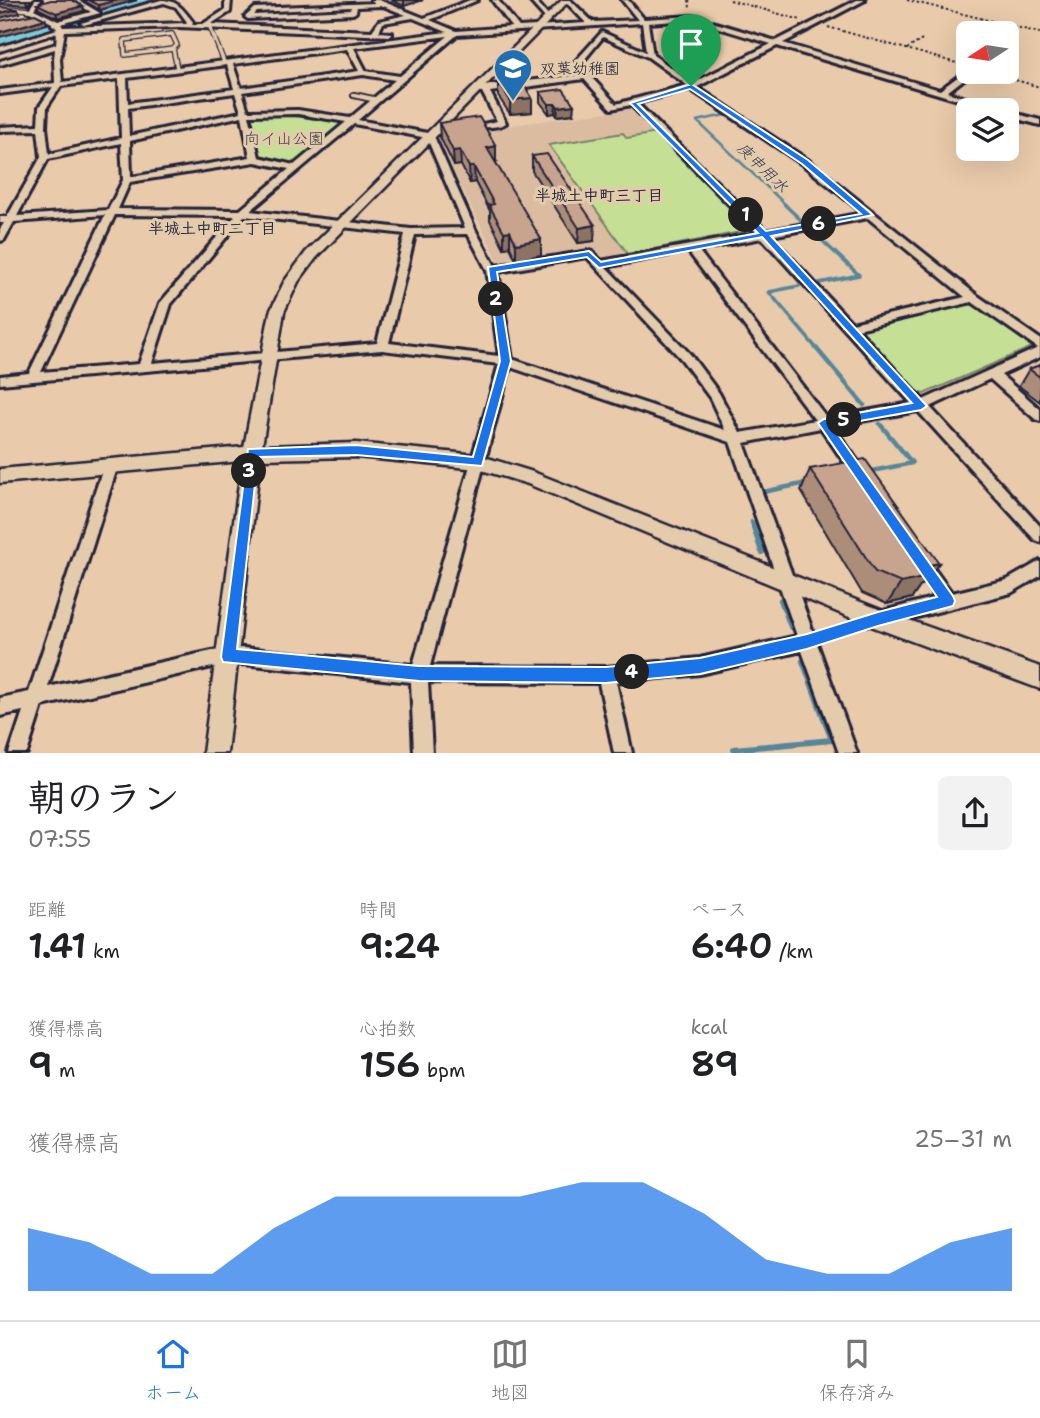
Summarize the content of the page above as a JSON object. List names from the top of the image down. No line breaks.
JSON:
{"districts":["半城土中町三丁目","半城土中町二丁目"],"water":["庚申用水"],"parks":["向イ山公園"],"places":{"school or university":["双葉幼稚園"]},"north":"left","page":{"pins":["1","6","2","5","3","4"],"heading":["朝のラン","07:55"],"stats":[["距離","1.41 km"],["時間","9:24"],["ペース","6:40 /km"],["獲得標高","9 m"],["心拍数","156 bpm"],["kcal","89"]],"chart":["獲得標高","25–31 m"],"tabs":["ホーム","地図","保存済み"]}}
